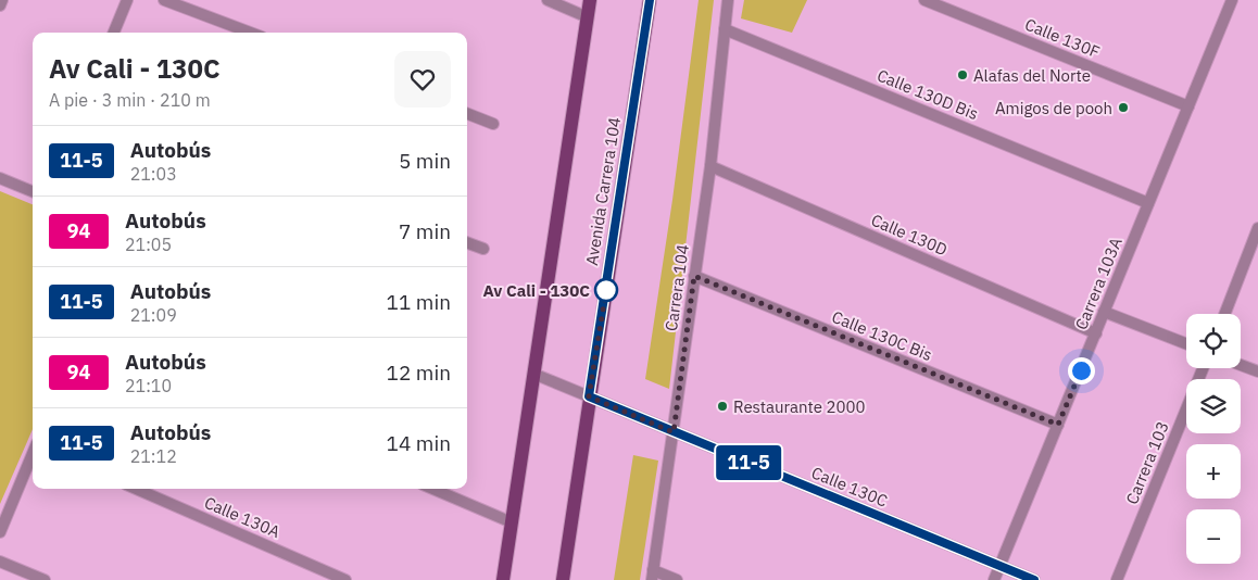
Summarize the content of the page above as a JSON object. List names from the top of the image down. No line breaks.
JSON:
{"streets":{"main road":["Avenida Carrera 104"],"street":["Calle 130F","Calle 130D Bis","Calle 130D","Carrera 103A","Carrera 104","Calle 130C Bis","Carrera 103","Calle 130C","Calle 130A"]},"crossings":[["Calle 130F","Carrera 103A"],["Calle 130D Bis","Carrera 103A"],["Calle 130D Bis","Carrera 104"],["Avenida Carrera 104","Calle 130C"],["Calle 130D","Carrera 103A"],["Calle 130D","Carrera 104"],["Carrera 103A","Calle 130C Bis"],["Carrera 103A","Calle 130C"],["Carrera 104","Calle 130C Bis"],["Carrera 104","Calle 130C"]],"places":["Alafas del Norte","Amigos de pooh","Av Cali - 130C","Restaurante 2000"],"lines":["bus line 11-5"],"page":{"on_map":"11-5","heading":["Av Cali - 130C","A pie · 3 min · 210 m"],"list":[{"mark":"11-5","name":"Autobús","note":"21:03","value":"5 min"},{"mark":"94","name":"Autobús","note":"21:05","value":"7 min"},{"mark":"11-5","name":"Autobús","note":"21:09","value":"11 min"},{"mark":"94","name":"Autobús","note":"21:10","value":"12 min"},{"mark":"11-5","name":"Autobús","note":"21:12","value":"14 min"}],"map_buttons":["+","−"]}}
